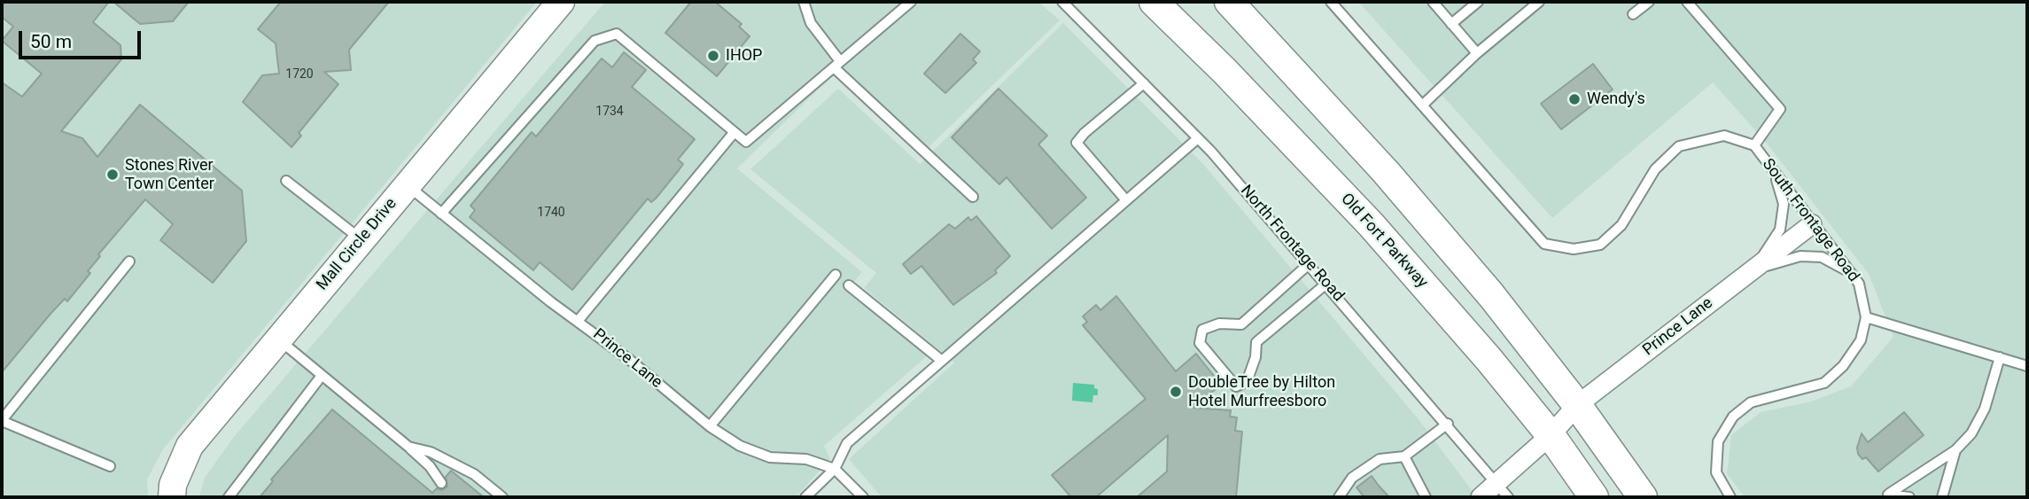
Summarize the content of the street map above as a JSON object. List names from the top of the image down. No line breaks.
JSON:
{"streets":{"main road":["Old Fort Parkway"],"street":["Mall Circle Drive","Prince Lane"],"lane":["South Frontage Road","North Frontage Road"]},"crossings":[["South Frontage Road","Prince Lane"],["Old Fort Parkway","Prince Lane"],["North Frontage Road","Prince Lane"],["Mall Circle Drive","Prince Lane"]],"places":["IHOP","Wendy's","Stones River Town Center","DoubleTree by Hilton Hotel Murfreesboro"],"house_numbers":["1720","1734","1740"],"scale_bar":"50 m"}
